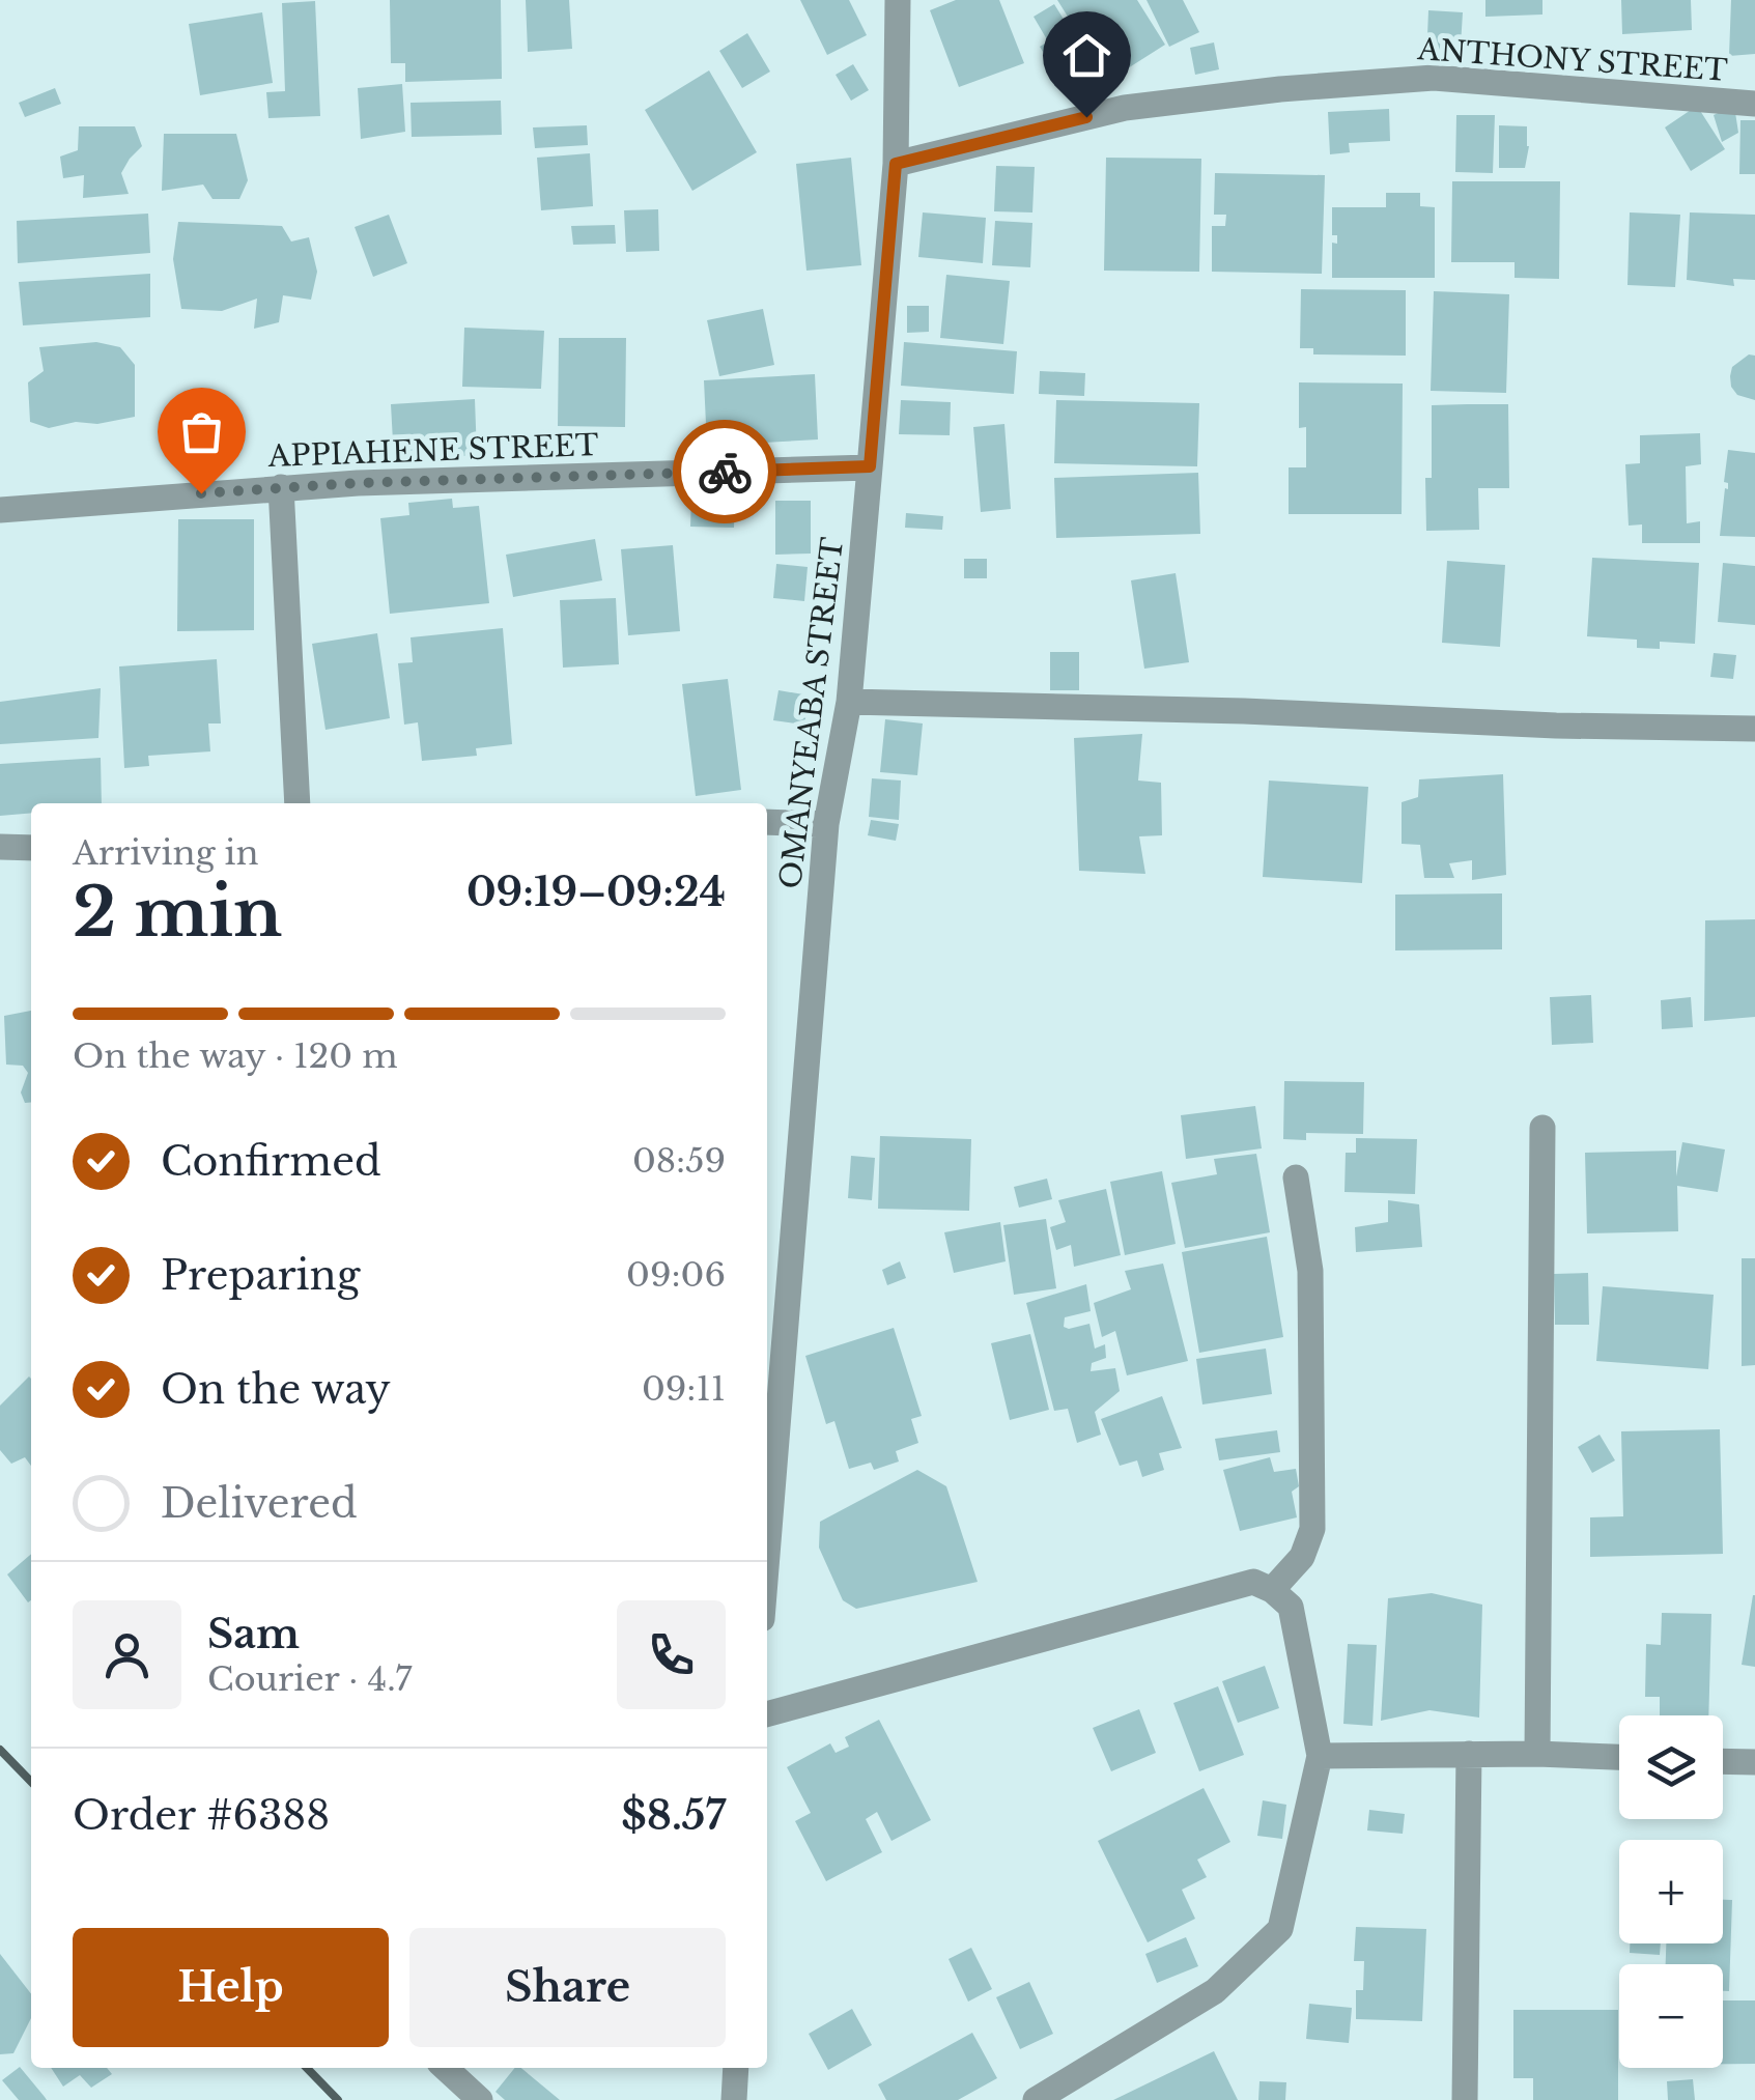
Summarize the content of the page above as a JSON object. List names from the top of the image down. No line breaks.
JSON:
{"streets":{"street":["ANTHONY STREET","APPIAHENE STREET","OMANYEABA STREET"]},"crossings":[["ANTHONY STREET","OMANYEABA STREET"],["APPIAHENE STREET","OMANYEABA STREET"]],"page":{"heading":["2 min","Arriving in","09:19–09:24"],"panel":["Sam","Courier · 4.7","Order #6388","$8.57"],"bar":"On the way · 120 m","list":[["Confirmed","08:59"],["Preparing","09:06"],["On the way","09:11"],"Delivered"],"map_buttons":["+","−"],"buttons":["Help","Share"]}}
